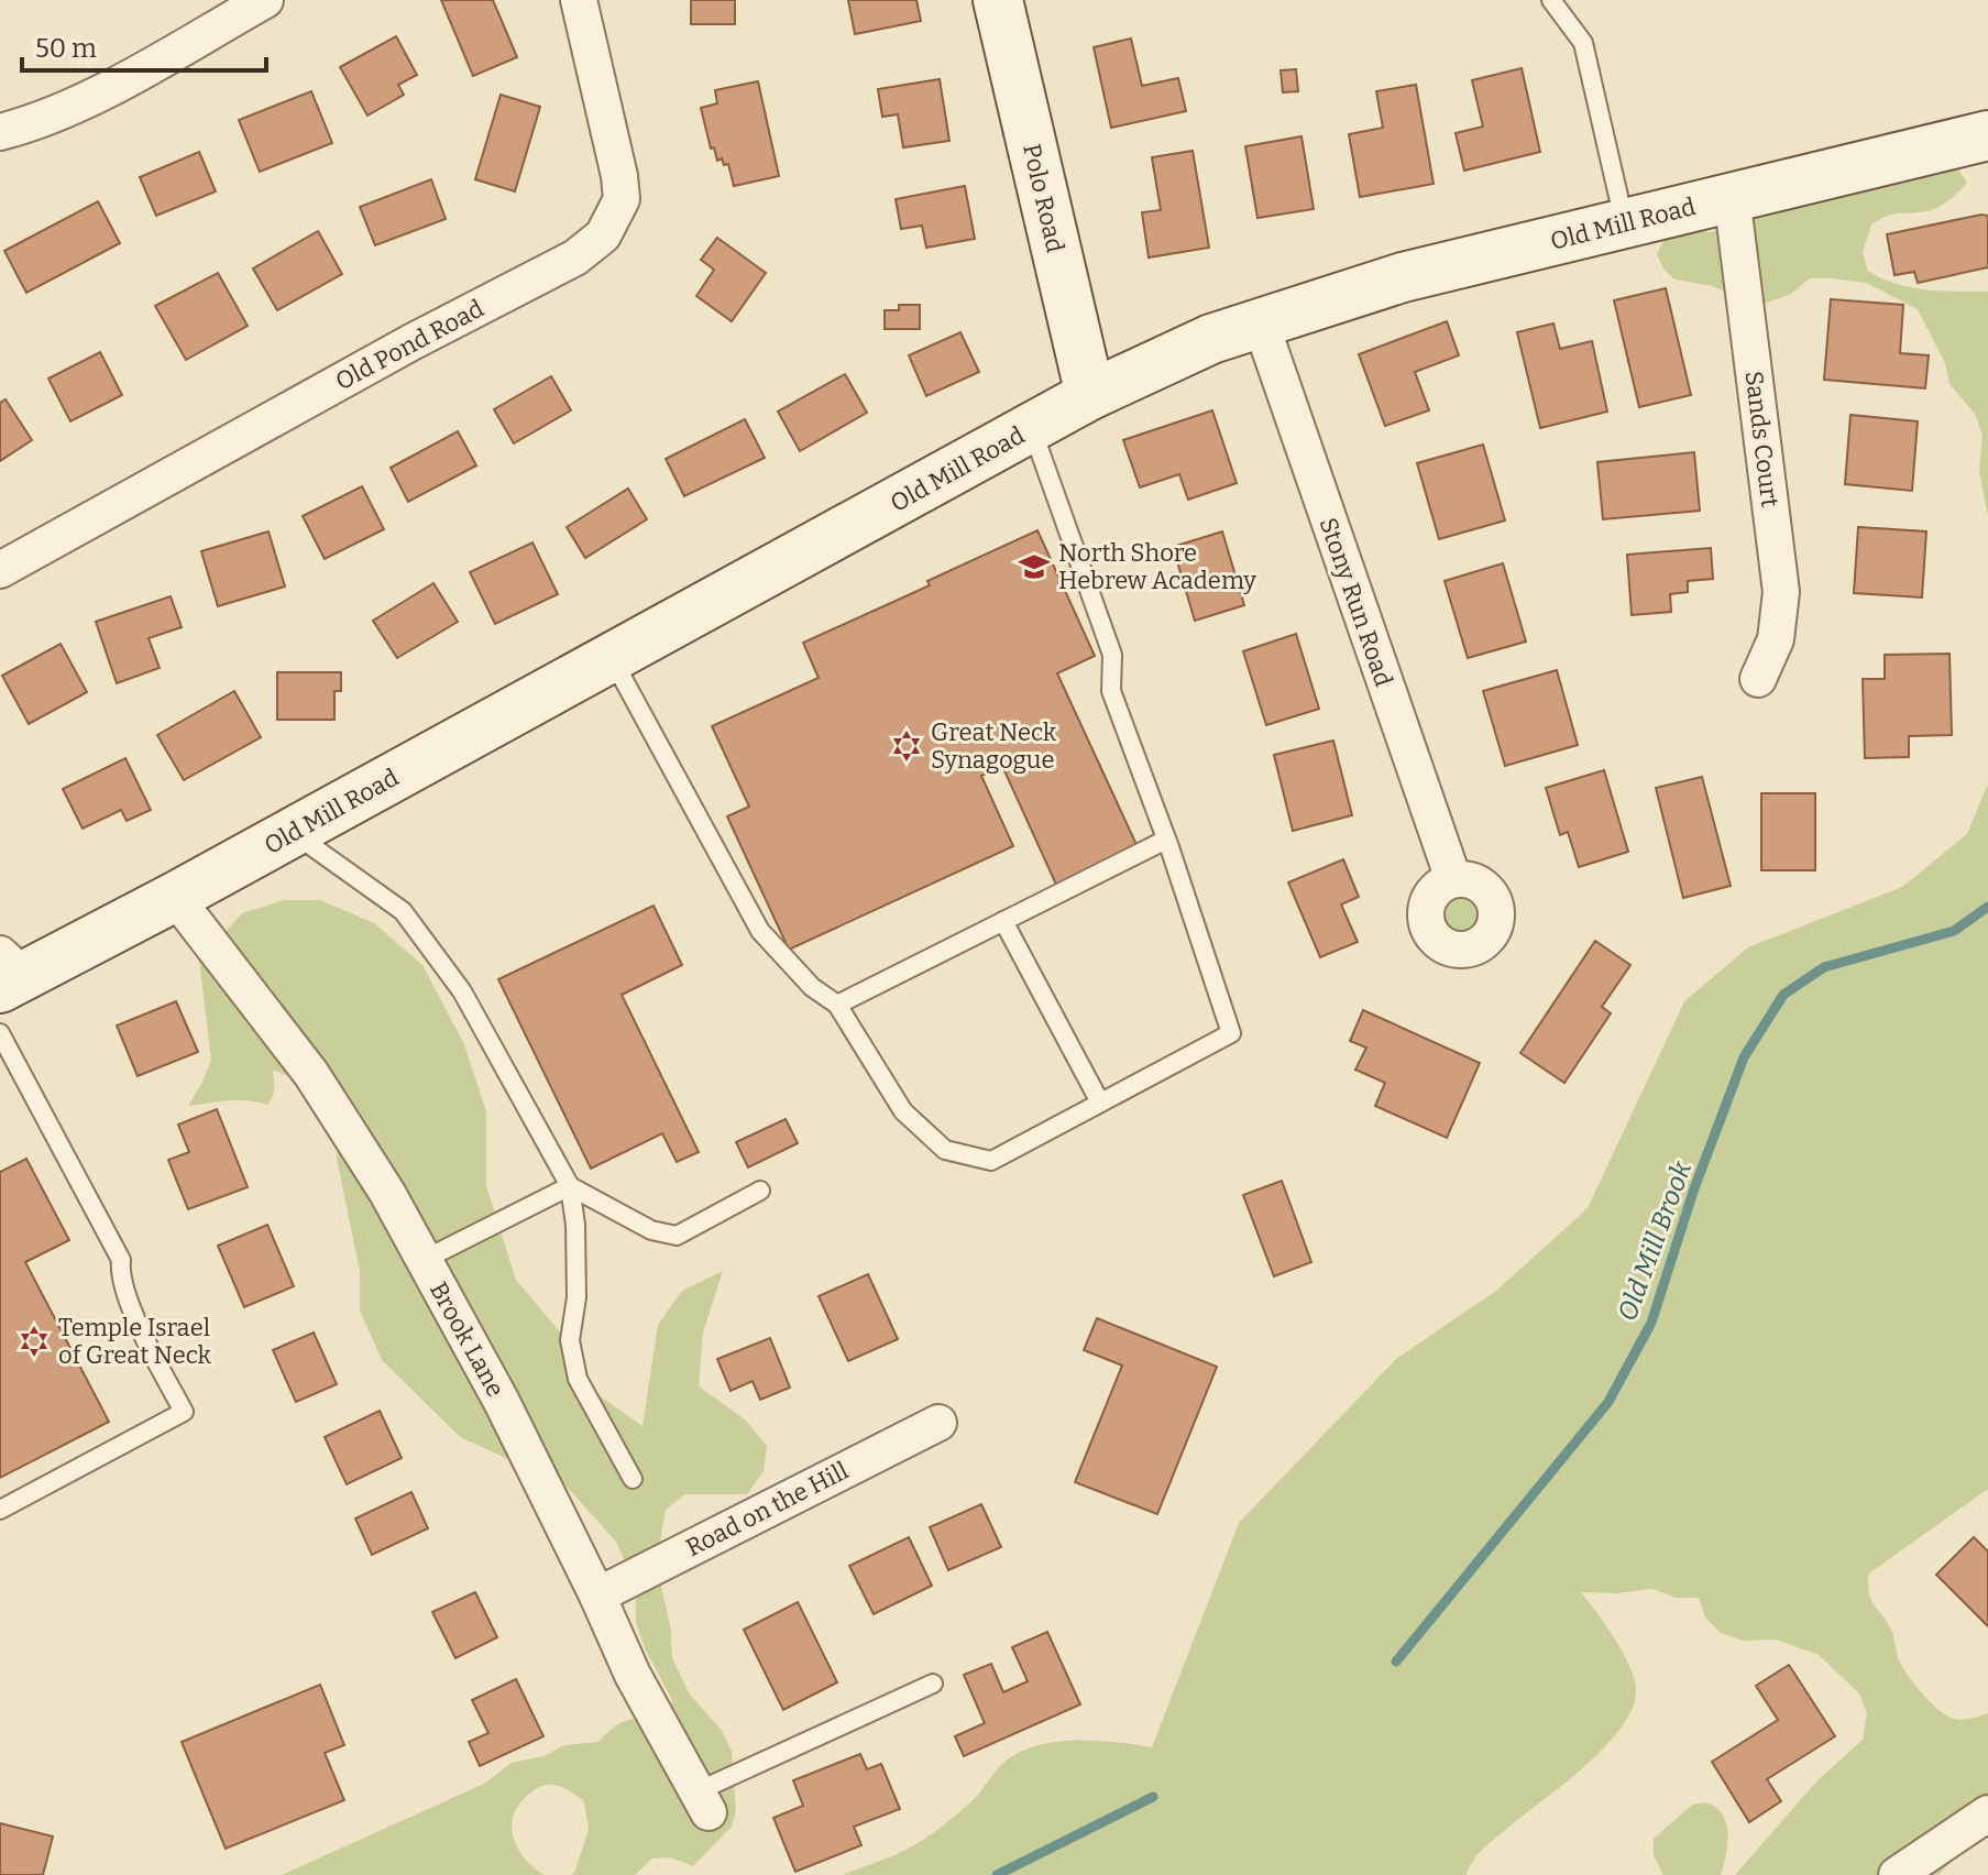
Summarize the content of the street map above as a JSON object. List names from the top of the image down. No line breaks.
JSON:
{"streets":{"street":["Polo Road","Old Mill Road","Old Pond Road","Sands Court","Stony Run Road","Brook Lane","Road on the Hill"]},"crossings":[["Polo Road","Old Mill Road"],["Old Mill Road","Sands Court"],["Old Mill Road","Stony Run Road"],["Old Mill Road","Brook Lane"],["Brook Lane","Road on the Hill"]],"water":["Old Mill Brook"],"places":{"school or university":["North Shore Hebrew Academy"],"synagogue":["Great Neck Synagogue","Temple Israel of Great Neck"]},"scale_bar":"50 m"}
